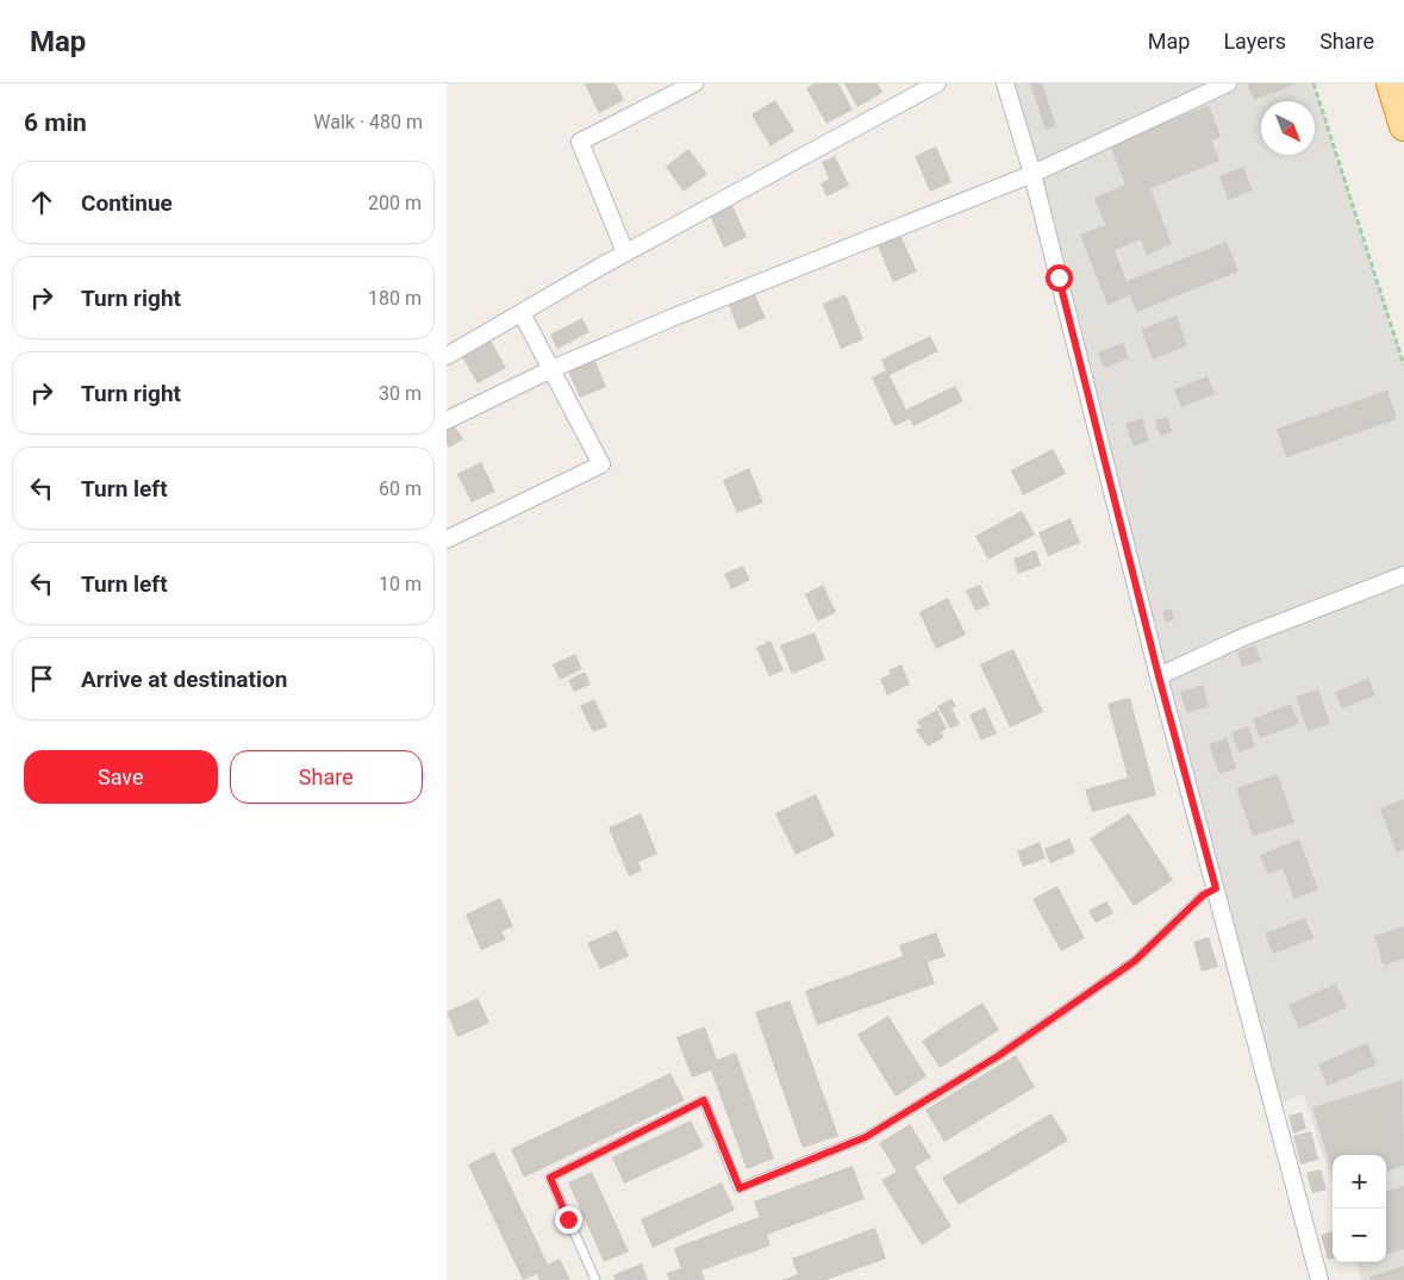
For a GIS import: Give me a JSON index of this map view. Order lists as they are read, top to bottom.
{
  "north": "bottom right",
  "page": {
    "header": "Map",
    "nav": ["Map", "Layers", "Share"],
    "heading": ["6 min", "Walk · 480 m"],
    "list": [
      ["Continue", "200 m"],
      ["Turn right", "180 m"],
      ["Turn right", "30 m"],
      ["Turn left", "60 m"],
      ["Turn left", "10 m"],
      "Arrive at destination"
    ],
    "buttons": ["Save", "Share"],
    "map_buttons": ["+", "−"]
  }
}
